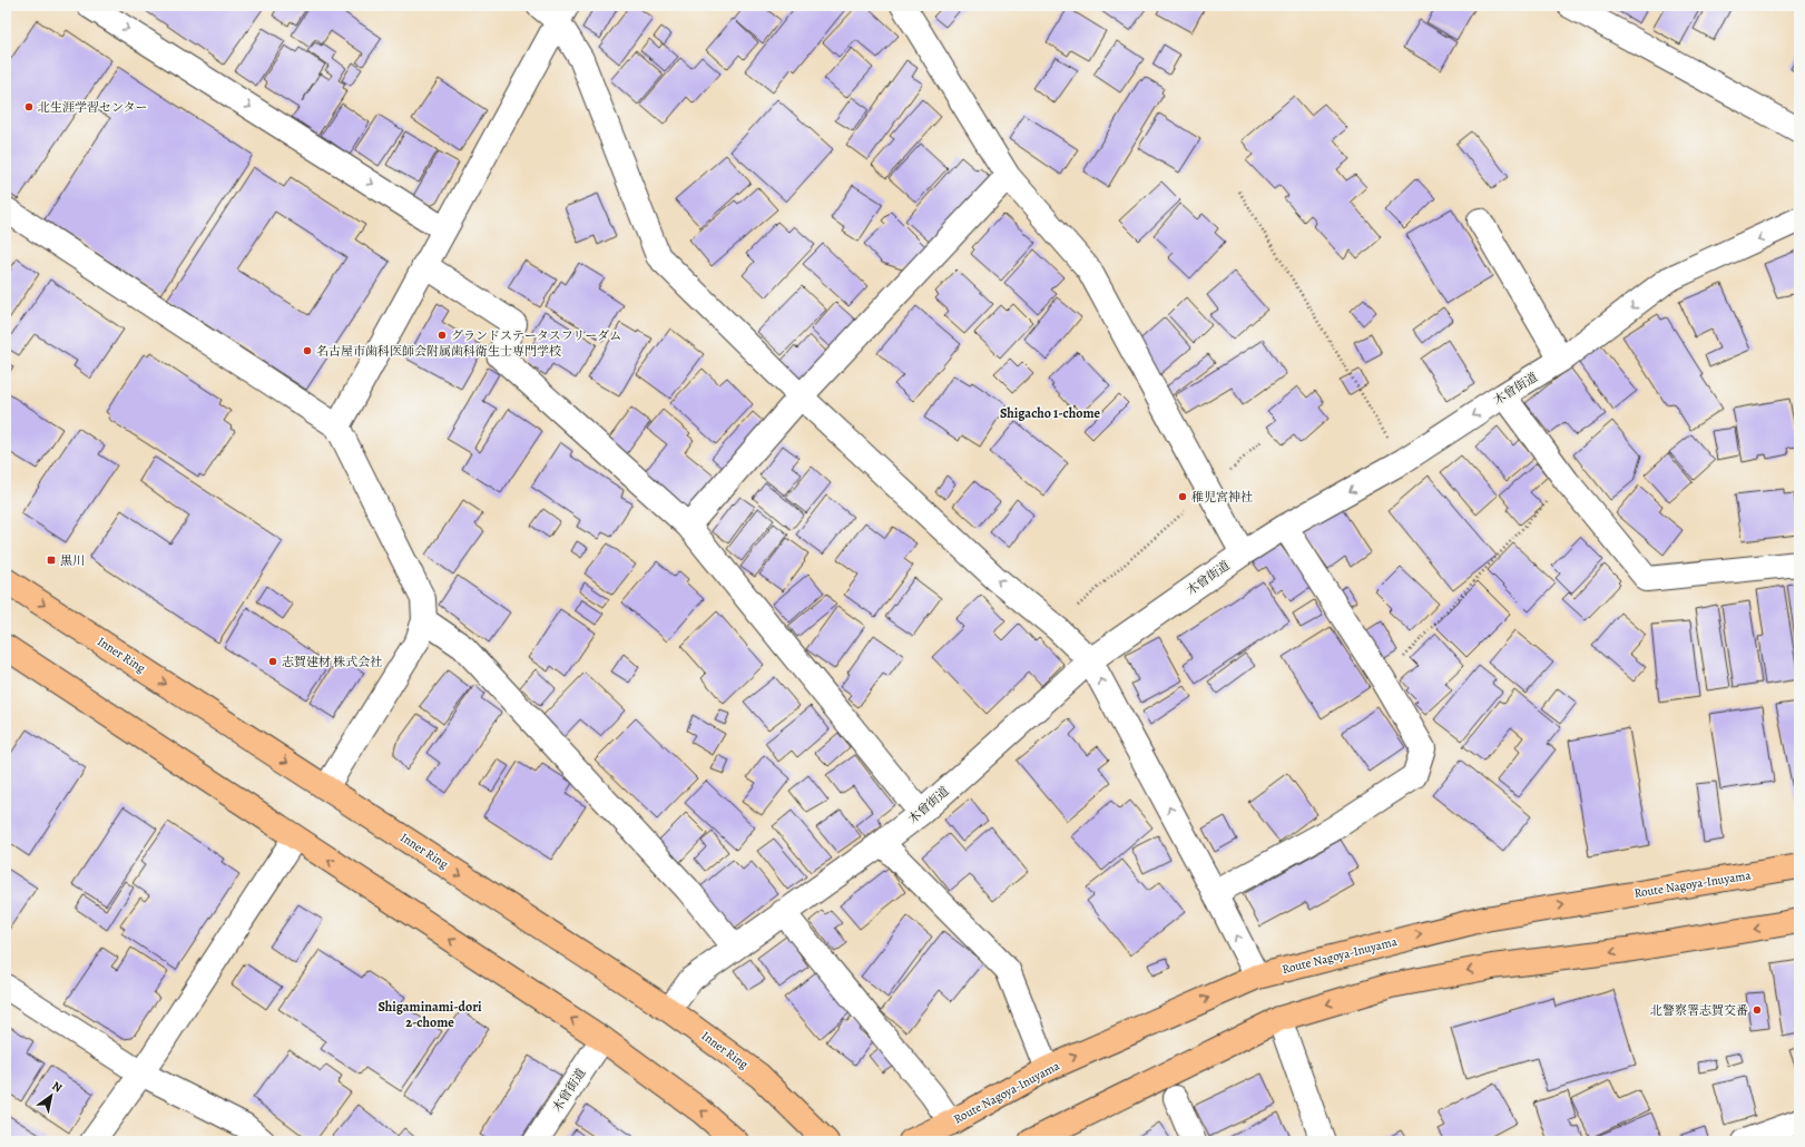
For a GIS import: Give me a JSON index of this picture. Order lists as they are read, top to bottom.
{
  "streets": {
    "main road": ["Inner Ring", "Route Nagoya-Inuyama"],
    "street": ["木曾街道"]
  },
  "crossings": [
    ["木曾街道", "Inner Ring"]
  ],
  "one_way": ["木曾街道"],
  "districts": ["Shigacho 1-chome", "Shigaminami-dori 2-chome"],
  "places": {
    "other": [
      "北生涯学習センター",
      "グランドステータスフリーダム",
      "名古屋市歯科医師会附属歯科衛生士専門学校",
      "稚児宮神社",
      "志賀建材 株式会社",
      "北警察署志賀交番"
    ],
    "transit": ["黒川"]
  },
  "north": "top right"
}
